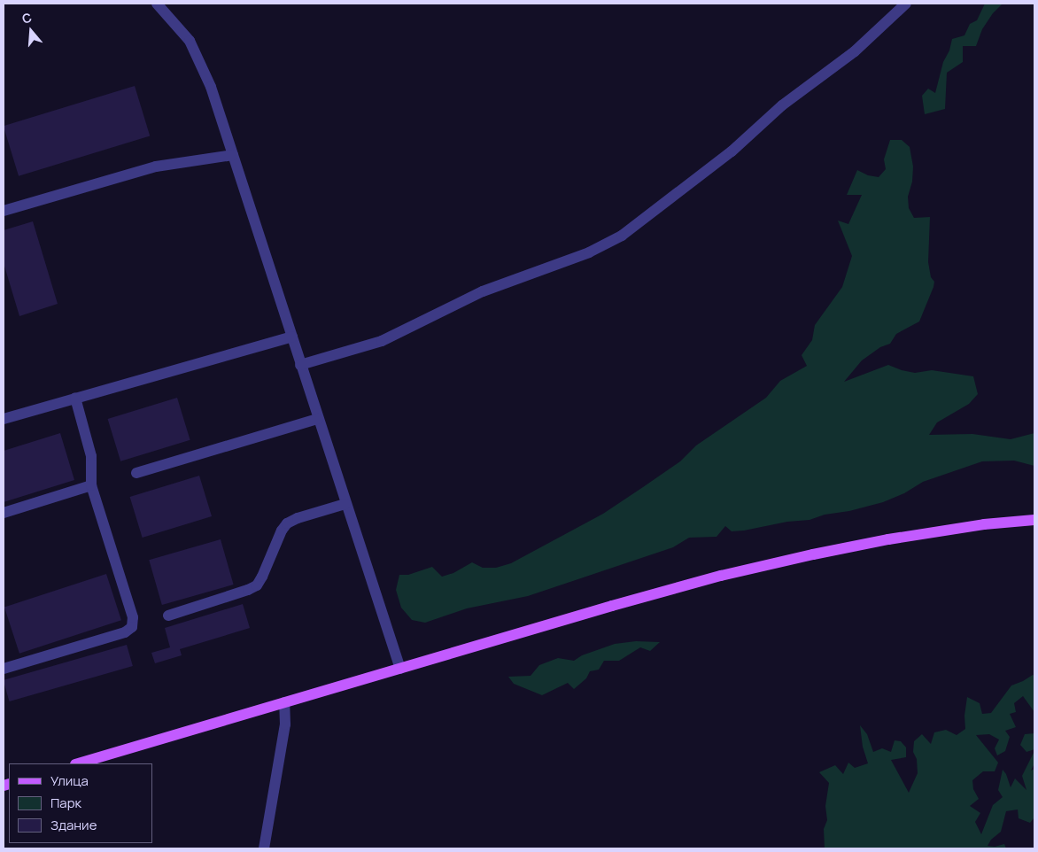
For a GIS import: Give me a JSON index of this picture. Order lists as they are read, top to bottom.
{
  "legend": ["Улица", "Парк", "Здание"],
  "north": "top"
}
